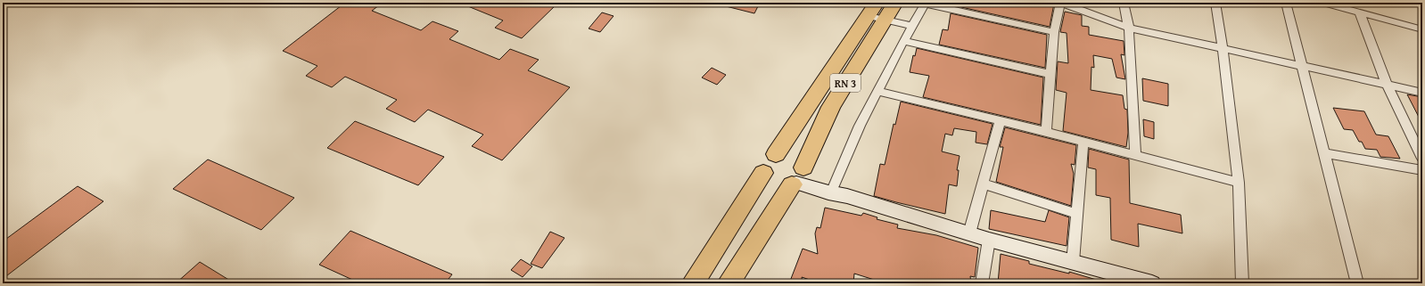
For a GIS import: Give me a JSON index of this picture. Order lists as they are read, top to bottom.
{
  "streets": {
    "highway": ["RN 3"]
  }
}
